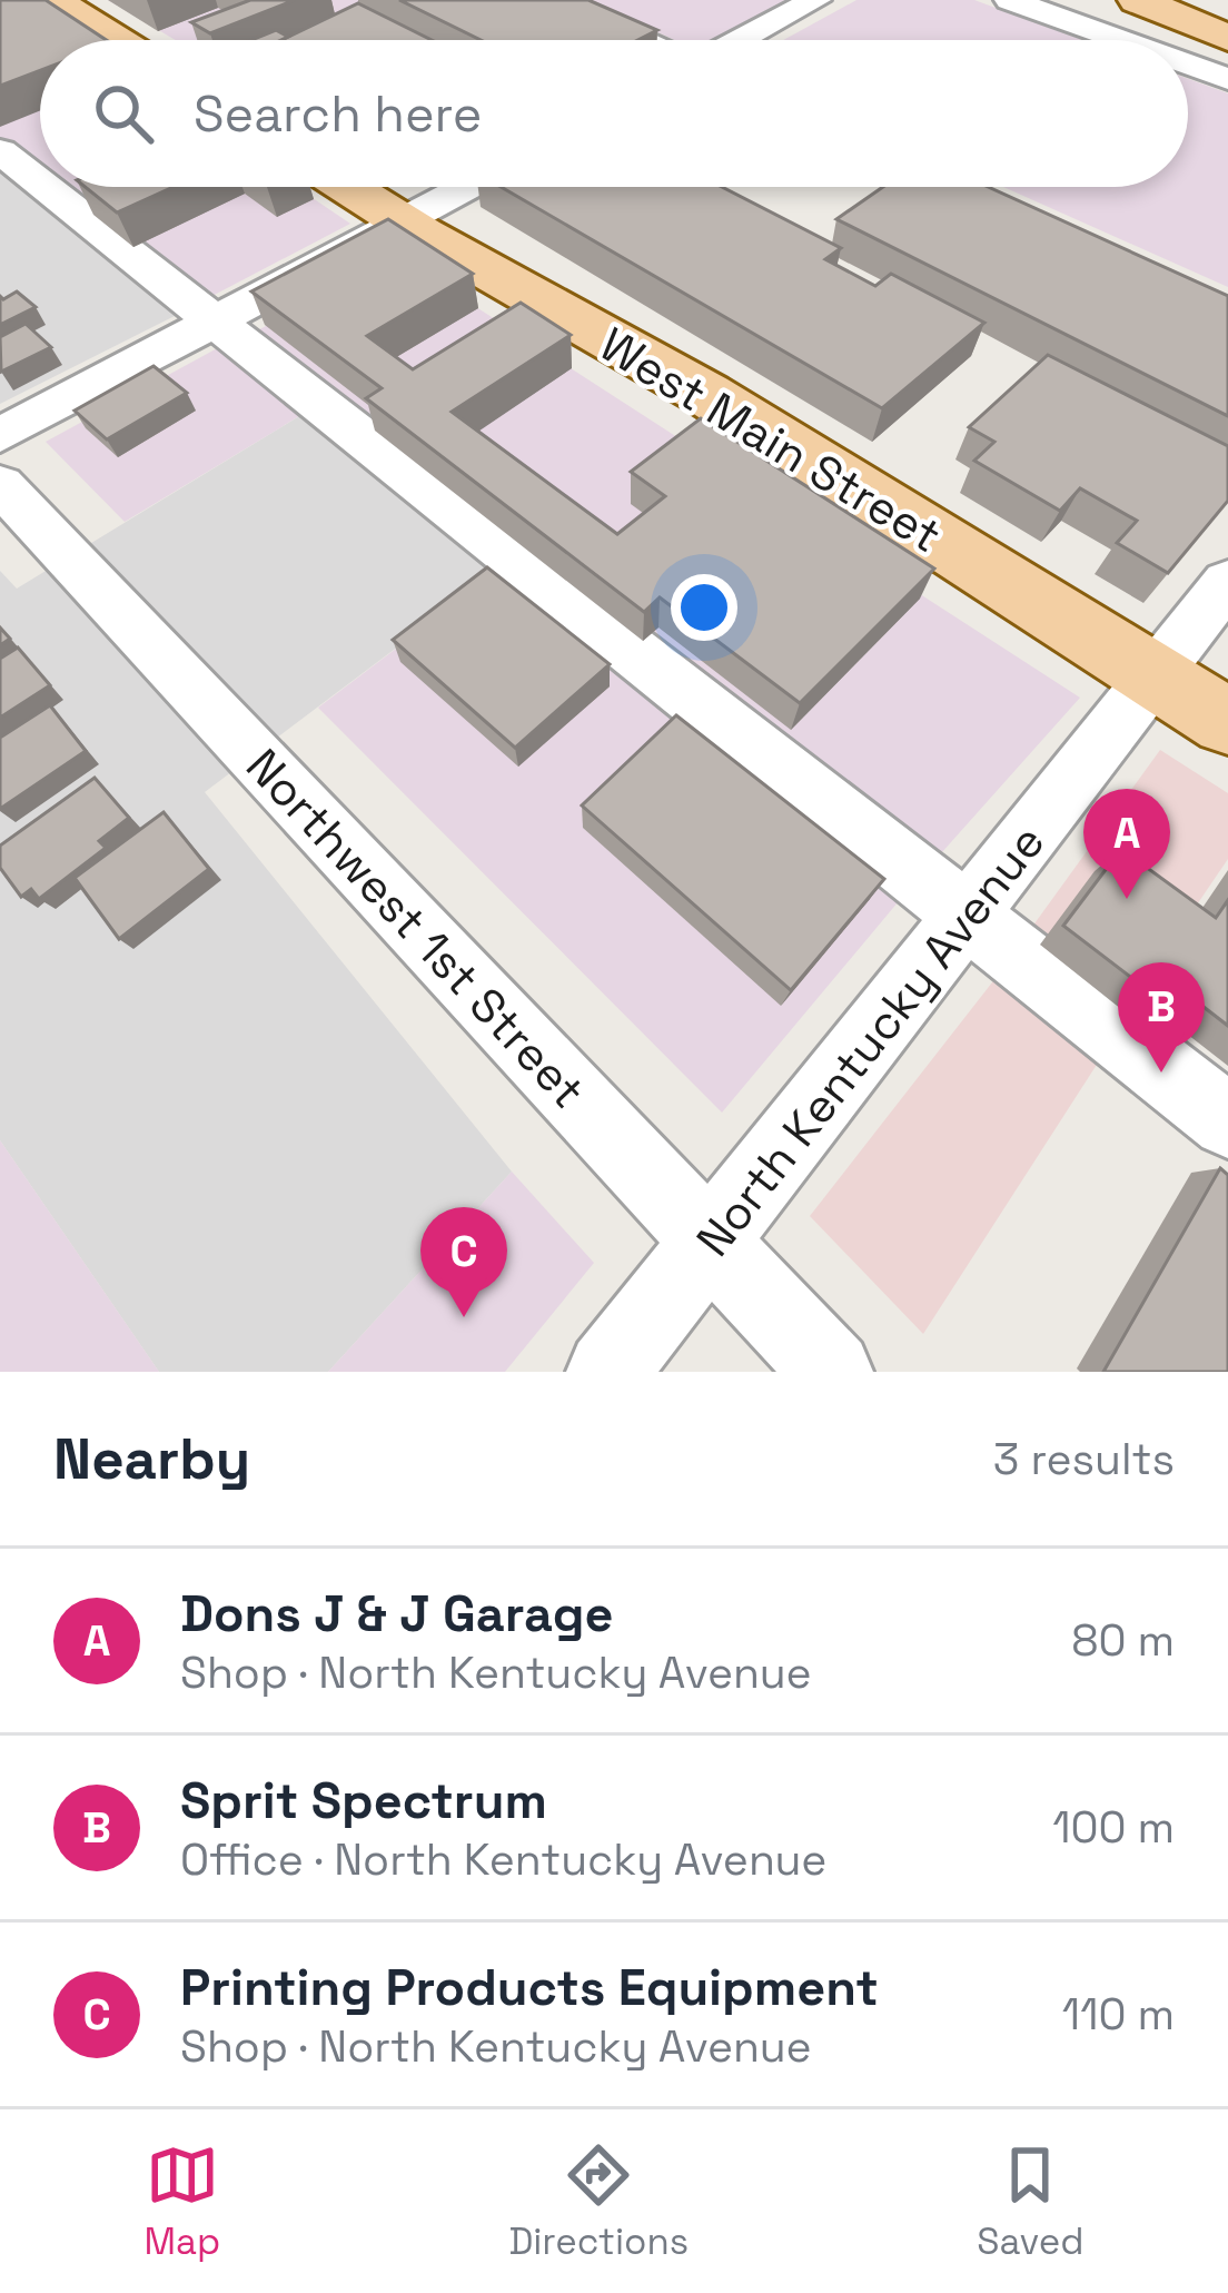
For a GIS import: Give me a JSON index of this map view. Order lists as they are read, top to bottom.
{
  "streets": {
    "main road": ["West Main Street"],
    "street": ["Northwest 1st Street", "North Kentucky Avenue"]
  },
  "crossings": [
    ["West Main Street", "North Kentucky Avenue"],
    ["Northwest 1st Street", "North Kentucky Avenue"]
  ],
  "page": {
    "search": "Search here",
    "pins": ["A", "B", "C"],
    "heading": ["Nearby", "3 results"],
    "list": [
      {
        "mark": "A",
        "name": "Dons J & J Garage",
        "note": "Shop · North Kentucky Avenue",
        "value": "80 m"
      },
      {
        "mark": "B",
        "name": "Sprit Spectrum",
        "note": "Office · North Kentucky Avenue",
        "value": "100 m"
      },
      {
        "mark": "C",
        "name": "Printing Products Equipment",
        "note": "Shop · North Kentucky Avenue",
        "value": "110 m"
      }
    ],
    "nav": ["Map", "Directions", "Saved"]
  }
}
